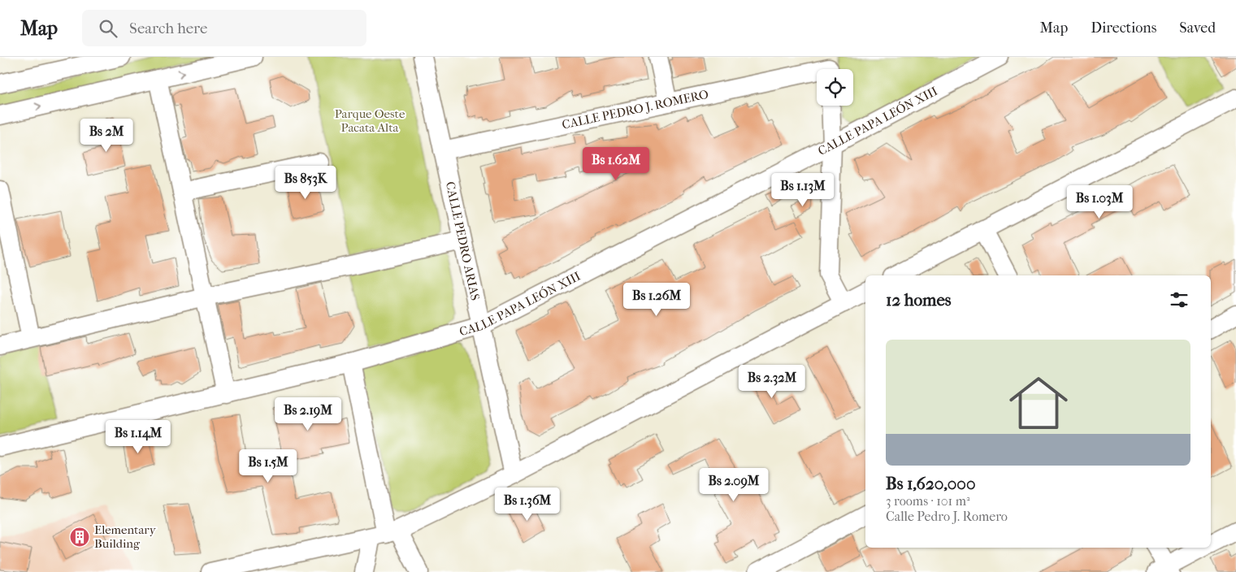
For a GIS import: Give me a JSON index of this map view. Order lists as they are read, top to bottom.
{
  "streets": {
    "street": ["CALLE PEDRO J. ROMERO", "CALLE PAPA LEÓN XIII", "CALLE PEDRO ARIAS"]
  },
  "crossings": [
    ["CALLE PEDRO J. ROMERO", "CALLE PEDRO ARIAS"],
    ["CALLE PAPA LEÓN XIII", "CALLE PEDRO ARIAS"]
  ],
  "parks": ["Parque Oeste Pacata Alta"],
  "places": {
    "building": ["Elementary Building"]
  },
  "page": {
    "header": "Map",
    "search": "Search here",
    "nav": ["Map", "Directions", "Saved"],
    "price": [
      "Bs 2M",
      "Bs 1.62M",
      "Bs 853K",
      "Bs 1.13M",
      "Bs 1.03M",
      "Bs 1.26M",
      "Bs 2.32M",
      "Bs 2.19M",
      "Bs 1.14M",
      "Bs 1.5M",
      "Bs 2.09M",
      "Bs 1.36M"
    ],
    "heading": "12 homes",
    "list": [
      {
        "name": "Bs 1,620,000",
        "note": "3 rooms · 101 m² · Calle Pedro J. Romero"
      }
    ]
  }
}
